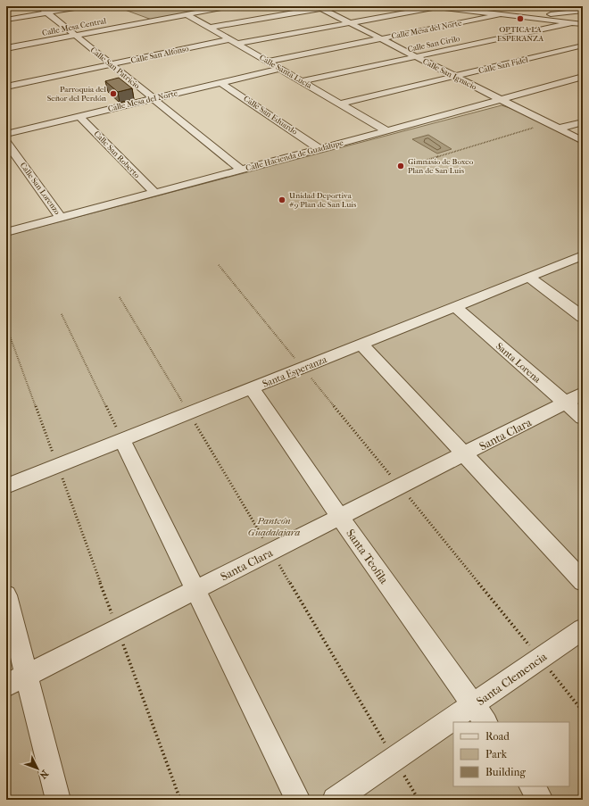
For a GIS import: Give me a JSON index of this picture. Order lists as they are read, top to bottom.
{
  "streets": {
    "street": [
      "Calle Mesa Central",
      "Calle Mesa del Norte",
      "Calle San Cirilo",
      "Calle San Alfonso",
      "Calle San Fidel",
      "Calle San Patricio",
      "Calle Santa Lucía",
      "Calle San Ignacio",
      "Calle San Eduardo",
      "Calle San Roberto",
      "Calle Hacienda de Guadalupe",
      "Calle San Lorenzo",
      "Santa Lorena",
      "Santa Esperanza",
      "Santa Clara",
      "Santa Teofila",
      "Santa Clemencia"
    ]
  },
  "crossings": [
    ["Calle Mesa Central", "Calle San Patricio"],
    ["Calle Mesa Central", "Calle Santa Lucía"],
    ["Calle Mesa del Norte", "Calle San Patricio"],
    ["Calle Mesa del Norte", "Calle Santa Lucía"],
    ["Calle Mesa del Norte", "Calle San Ignacio"],
    ["Calle Mesa del Norte", "Calle San Eduardo"],
    ["Calle Mesa del Norte", "Calle San Roberto"],
    ["Calle San Cirilo", "Calle Santa Lucía"],
    ["Calle San Cirilo", "Calle San Ignacio"],
    ["Calle San Alfonso", "Calle San Patricio"],
    ["Calle San Alfonso", "Calle Santa Lucía"],
    ["Calle San Alfonso", "Calle San Ignacio"],
    ["Calle San Fidel", "Calle Santa Lucía"],
    ["Calle San Fidel", "Calle San Ignacio"],
    ["Calle San Patricio", "Calle Hacienda de Guadalupe"],
    ["Calle Santa Lucía", "Calle Hacienda de Guadalupe"],
    ["Calle San Ignacio", "Calle Hacienda de Guadalupe"],
    ["Calle San Eduardo", "Calle Hacienda de Guadalupe"],
    ["Calle San Roberto", "Calle Hacienda de Guadalupe"],
    ["Calle Hacienda de Guadalupe", "Calle San Lorenzo"],
    ["Santa Lorena", "Santa Esperanza"],
    ["Santa Lorena", "Santa Clara"],
    ["Santa Esperanza", "Santa Teofila"],
    ["Santa Clara", "Santa Teofila"],
    ["Santa Teofila", "Santa Clemencia"]
  ],
  "parks": ["Panteón Guadalajara"],
  "places": [
    "OPTICA LA ESPERANZA",
    "Parroquia del Señor del Perdón",
    "Gimnasio de Boxeo Plan de San Luis",
    "Unidad Deportiva #9 Plan de San Luis"
  ],
  "legend": ["Road", "Park", "Building"],
  "north": "bottom right"
}
